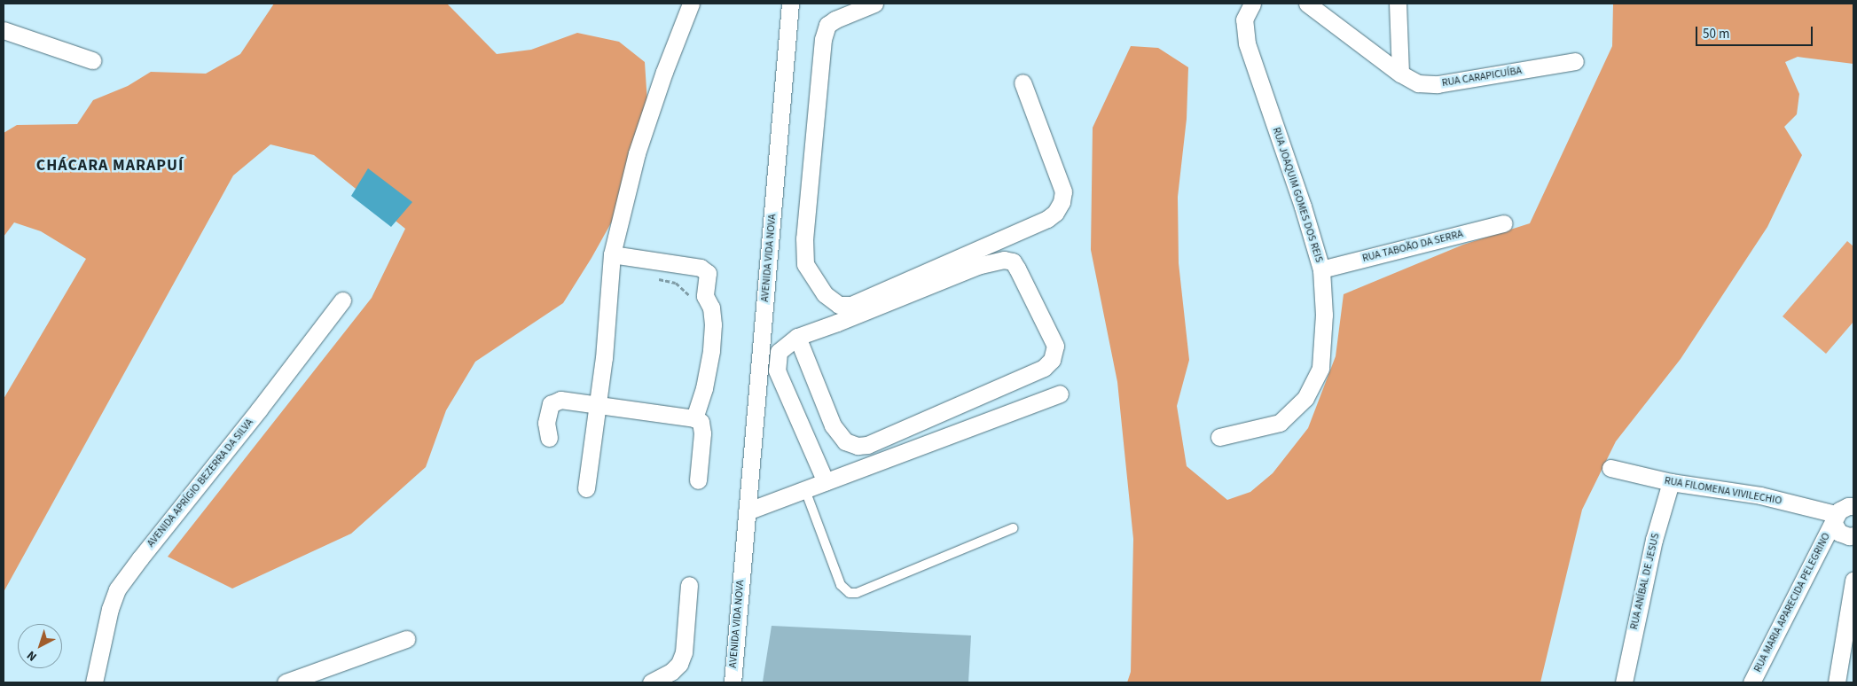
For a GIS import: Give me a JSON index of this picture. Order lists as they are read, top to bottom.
{
  "streets": {
    "street": [
      "RUA CARAPICUÍBA",
      "RUA JOAQUIM GOMES DOS REIS",
      "RUA TABOÃO DA SERRA",
      "AVENIDA VIDA NOVA",
      "AVENIDA APRÍGIO BEZERRA DA SILVA",
      "RUA FILOMENA VIVILECHIO",
      "RUA ANÍBAL DE JESUS",
      "RUA MARIA APARECIDA PELEGRINO"
    ]
  },
  "crossings": [
    ["RUA JOAQUIM GOMES DOS REIS", "RUA TABOÃO DA SERRA"],
    ["RUA FILOMENA VIVILECHIO", "RUA ANÍBAL DE JESUS"],
    ["RUA FILOMENA VIVILECHIO", "RUA MARIA APARECIDA PELEGRINO"]
  ],
  "districts": ["CHÁCARA MARAPUÍ"],
  "scale_bar": "50 m",
  "north": "bottom left"
}
